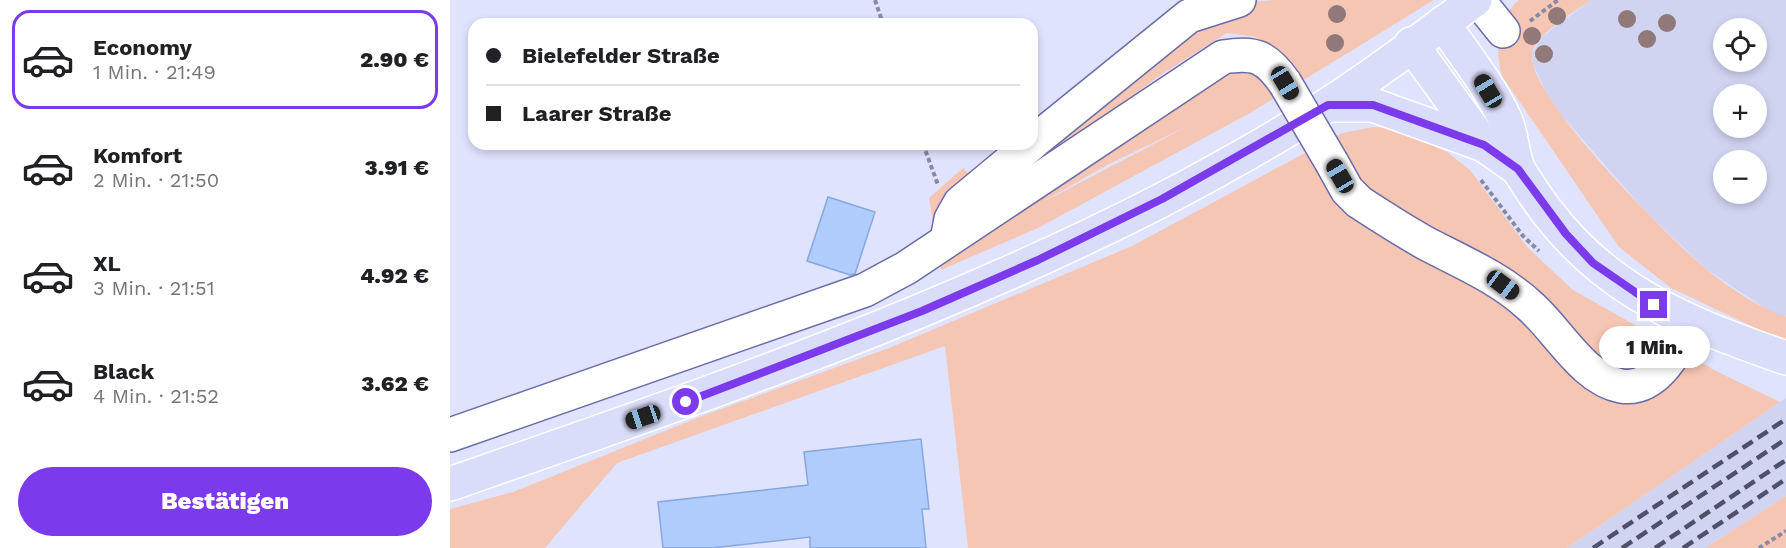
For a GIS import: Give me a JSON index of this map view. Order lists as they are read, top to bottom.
{
  "page": {
    "list": [
      {
        "name": "Economy",
        "note": "1 Min. · 21:49",
        "value": "2.90 €"
      },
      {
        "name": "Komfort",
        "note": "2 Min. · 21:50",
        "value": "3.91 €"
      },
      {
        "name": "XL",
        "note": "3 Min. · 21:51",
        "value": "4.92 €"
      },
      {
        "name": "Black",
        "note": "4 Min. · 21:52",
        "value": "3.62 €"
      }
    ],
    "map_buttons": ["+", "−"],
    "banner": ["Bielefelder Straße", "Laarer Straße"],
    "bubble": "1 Min.",
    "buttons": "Bestätigen"
  }
}
